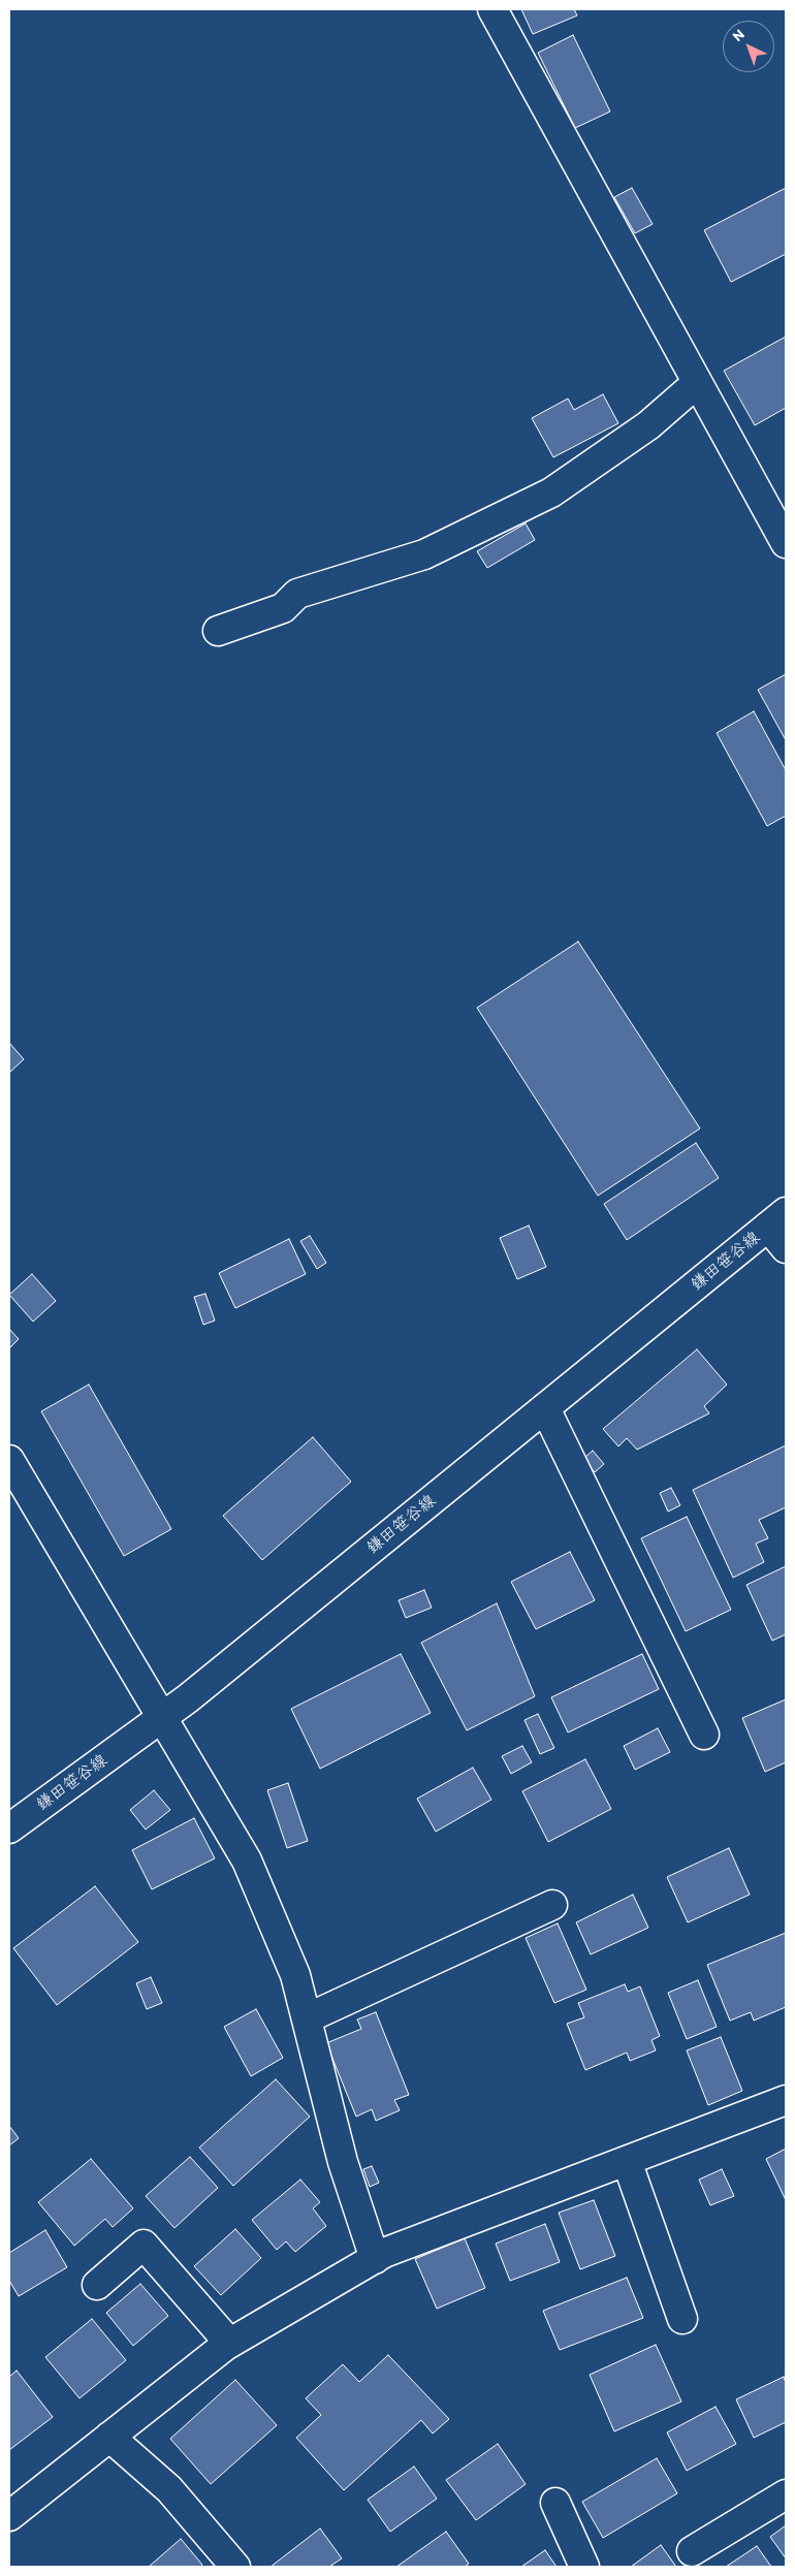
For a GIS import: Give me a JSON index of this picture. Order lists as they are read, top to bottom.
{
  "streets": {
    "street": ["鎌田笹谷線"]
  },
  "north": "top left"
}
